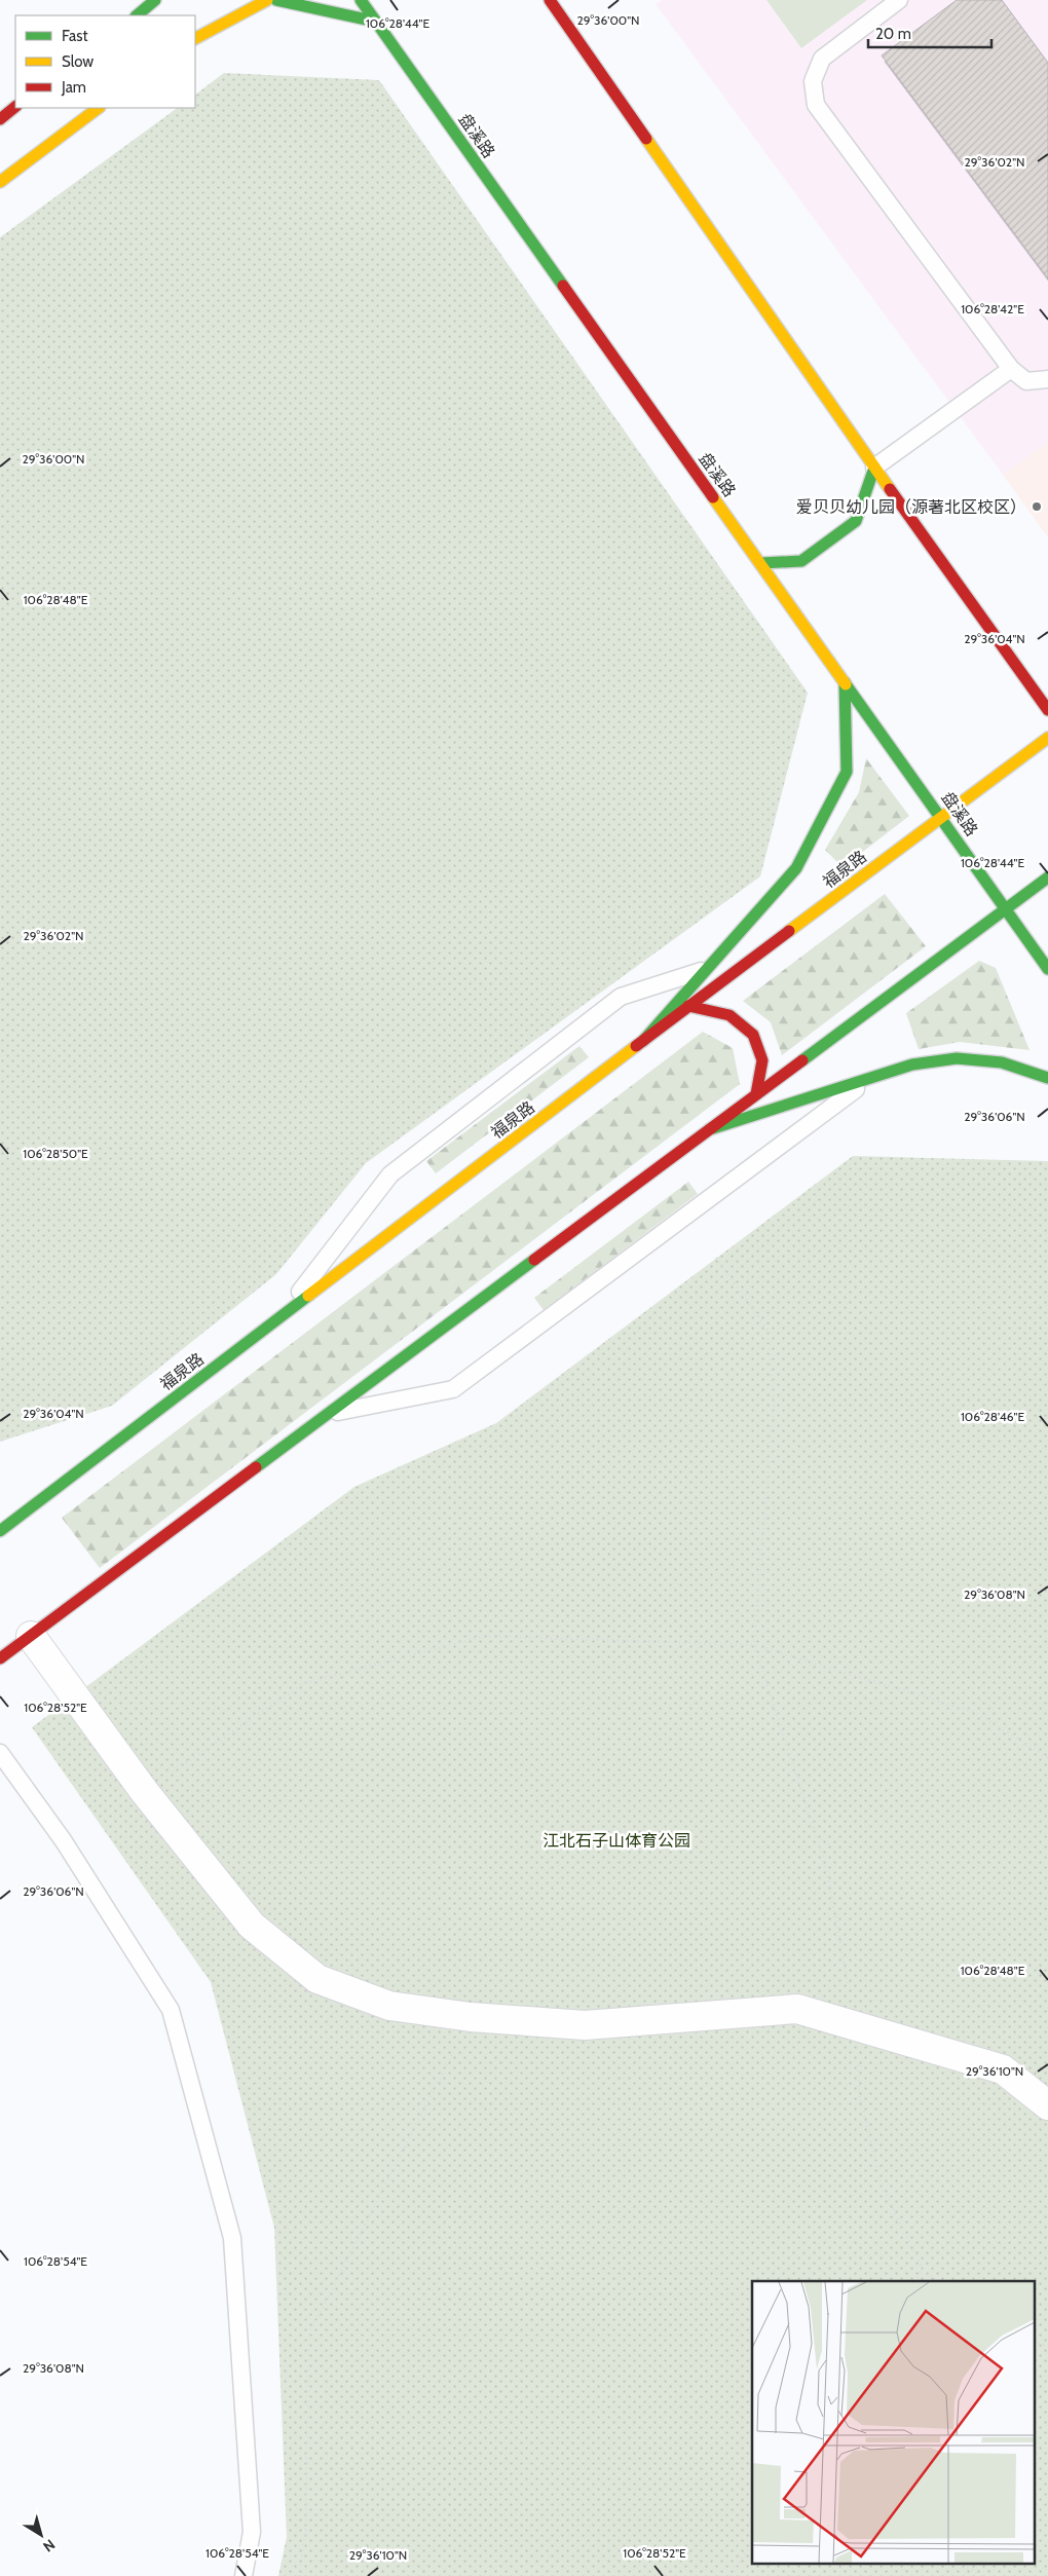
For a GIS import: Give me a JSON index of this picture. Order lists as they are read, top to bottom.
{
  "streets": {
    "main road": ["盘溪路", "福泉路"]
  },
  "crossings": [
    ["盘溪路", "福泉路"]
  ],
  "parks": ["江北石子山体育公园"],
  "places": ["爱贝贝幼儿园（源著北区校区）"],
  "legend": ["Fast", "Slow", "Jam"],
  "scale_bar": "20 m",
  "north": "bottom right",
  "coordinates": [
    "29°36'00\"N",
    "106°28'44\"E",
    "29°36'02\"N",
    "106°28'42\"E",
    "106°28'48\"E",
    "29°36'04\"N",
    "29°36'06\"N",
    "106°28'50\"E",
    "106°28'46\"E",
    "29°36'08\"N",
    "106°28'52\"E",
    "29°36'10\"N",
    "106°28'54\"E"
  ]
}
